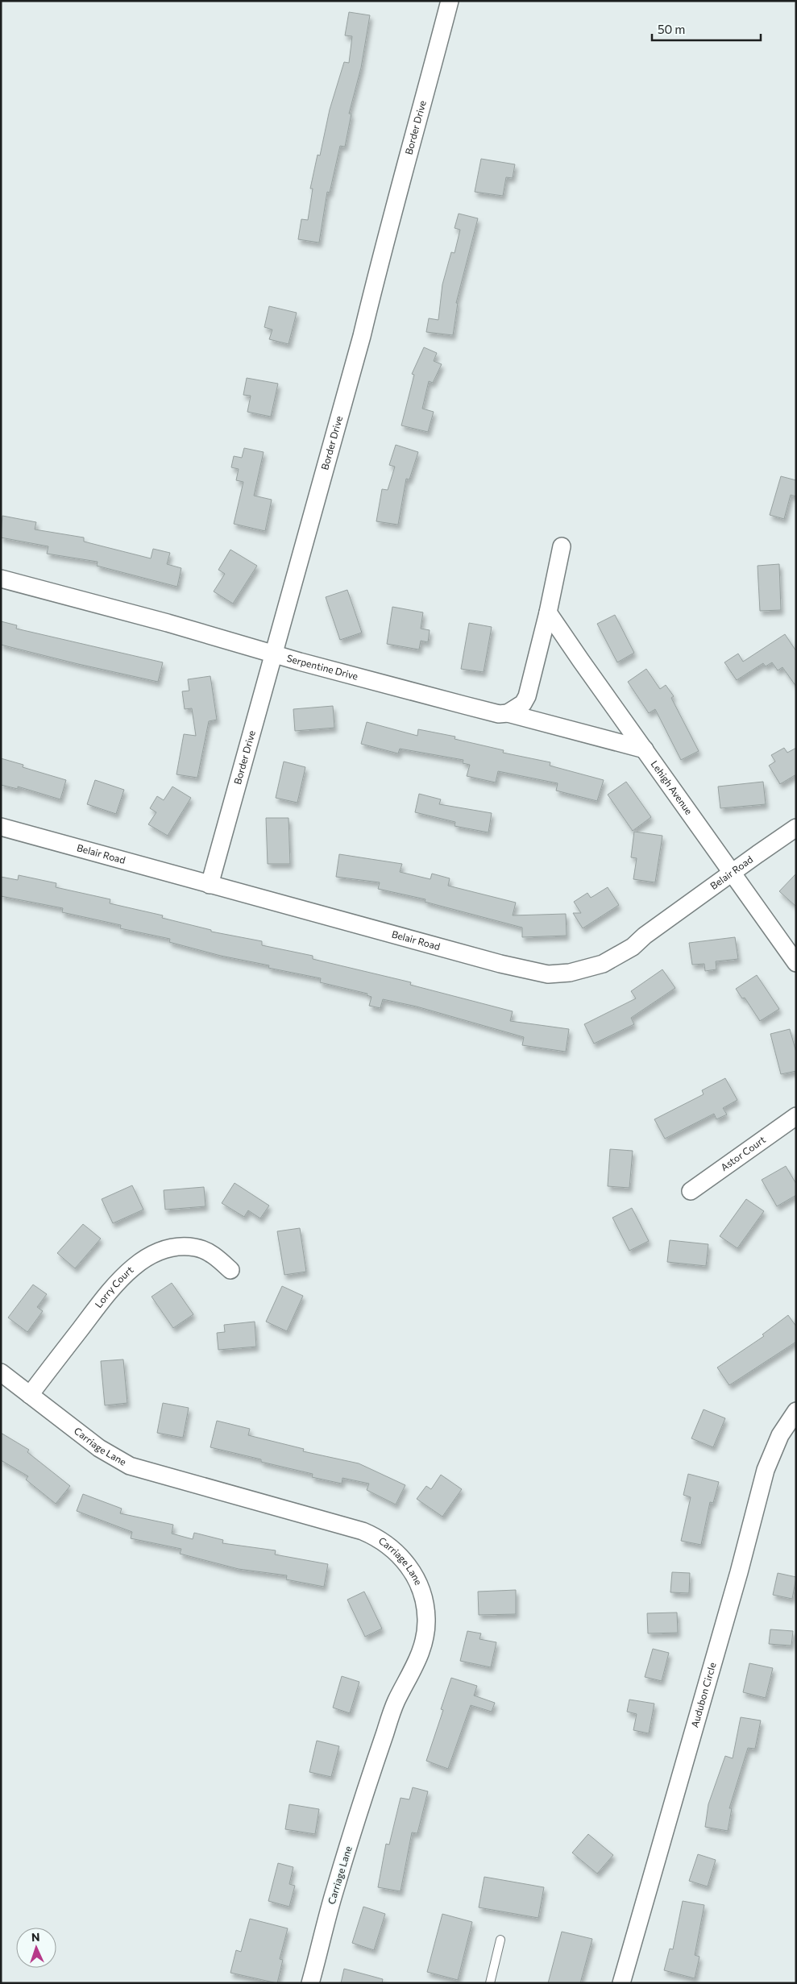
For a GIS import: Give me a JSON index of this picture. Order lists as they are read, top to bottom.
{
  "streets": {
    "street": [
      "Border Drive",
      "Serpentine Drive",
      "Lehigh Avenue",
      "Belair Road",
      "Astor Court",
      "Lorry Court",
      "Carriage Lane",
      "Audubon Circle"
    ]
  },
  "crossings": [
    ["Border Drive", "Serpentine Drive"],
    ["Border Drive", "Belair Road"],
    ["Serpentine Drive", "Lehigh Avenue"],
    ["Lehigh Avenue", "Belair Road"],
    ["Lorry Court", "Carriage Lane"]
  ],
  "scale_bar": "50 m",
  "north": "top"
}
